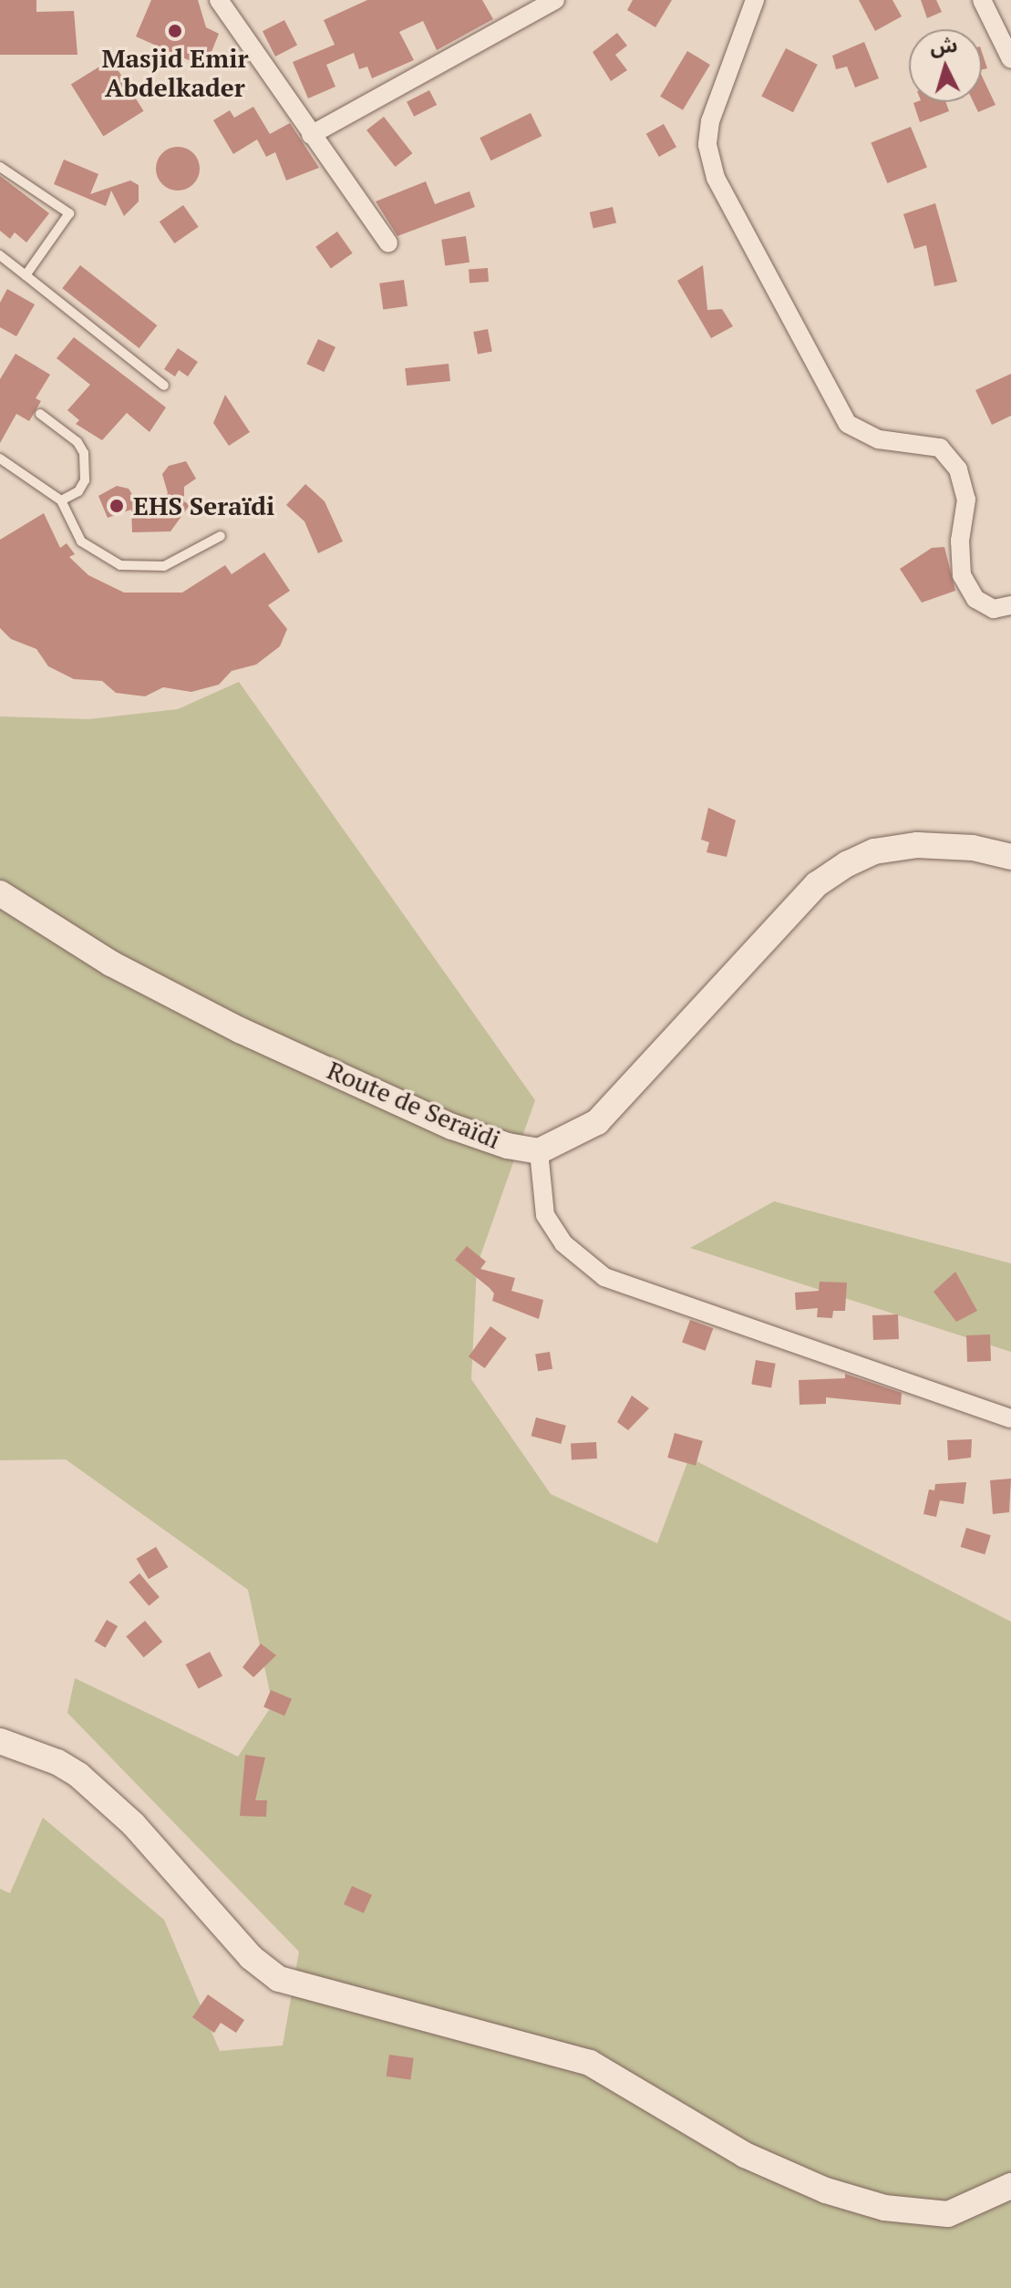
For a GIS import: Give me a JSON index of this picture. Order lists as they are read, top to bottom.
{
  "streets": {
    "main road": ["Route de Seraïdi"]
  },
  "places": ["Masjid Emir Abdelkader", "EHS Seraïdi"],
  "north": "top"
}
